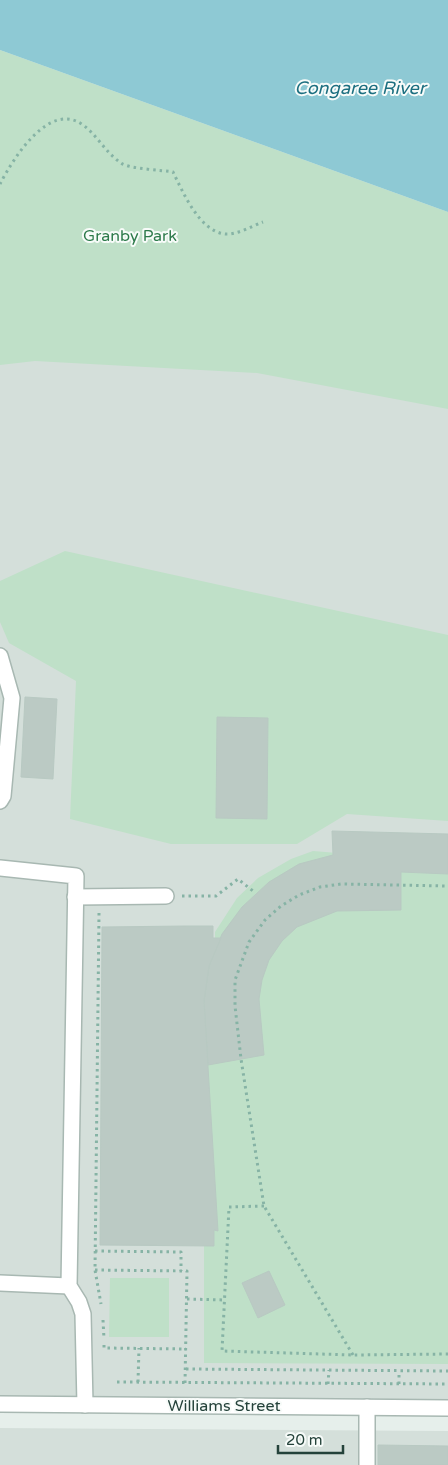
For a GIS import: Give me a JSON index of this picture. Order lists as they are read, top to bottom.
{
  "streets": {
    "street": ["Williams Street"]
  },
  "water": ["Congaree River"],
  "parks": ["Granby Park"],
  "scale_bar": "20 m"
}
